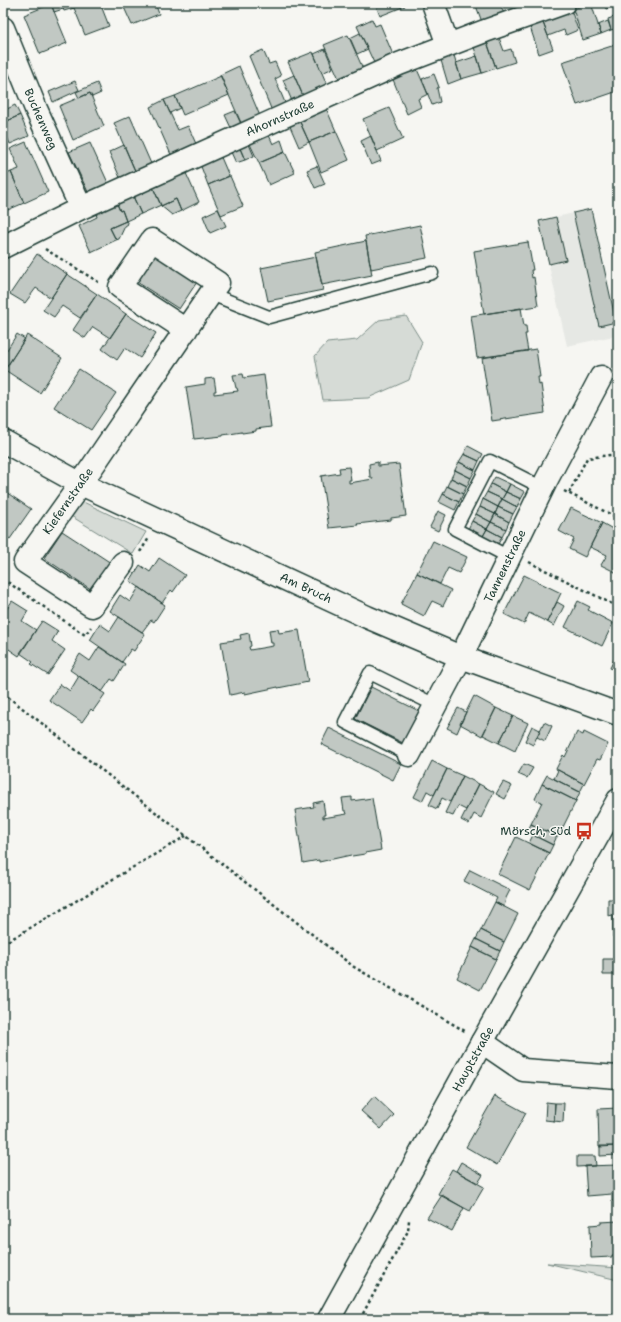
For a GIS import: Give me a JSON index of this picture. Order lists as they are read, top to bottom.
{
  "streets": {
    "street": [
      "Ahornstraße",
      "Buchenweg",
      "Kiefernstraße",
      "Tannenstraße",
      "Am Bruch",
      "Hauptstraße"
    ]
  },
  "crossings": [
    ["Ahornstraße", "Buchenweg"],
    ["Kiefernstraße", "Am Bruch"],
    ["Tannenstraße", "Am Bruch"]
  ],
  "places": {
    "bus stop": ["Mörsch, Süd"]
  }
}
